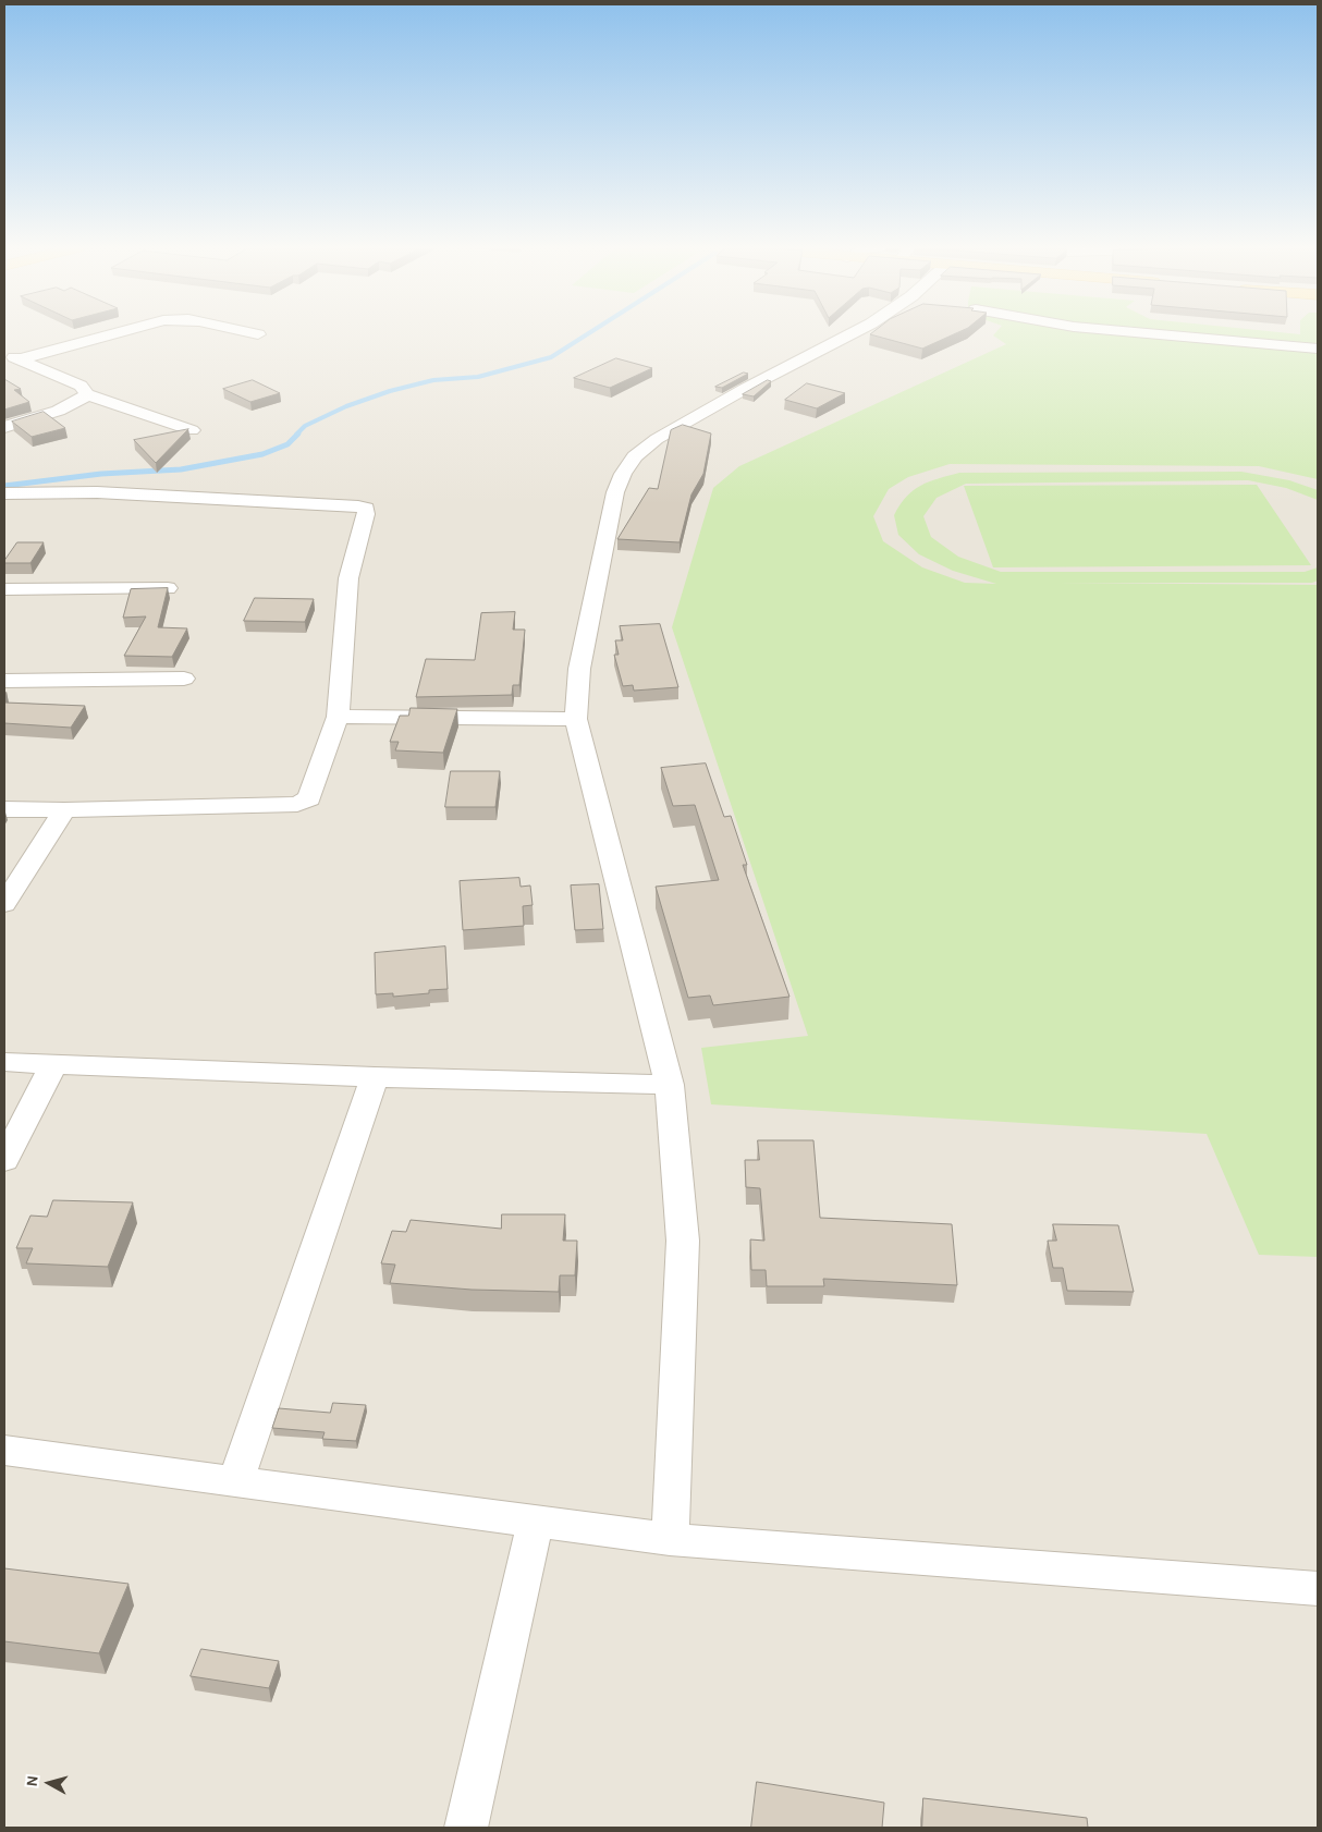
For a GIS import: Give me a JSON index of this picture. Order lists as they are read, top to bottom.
{
  "north": "left"
}
